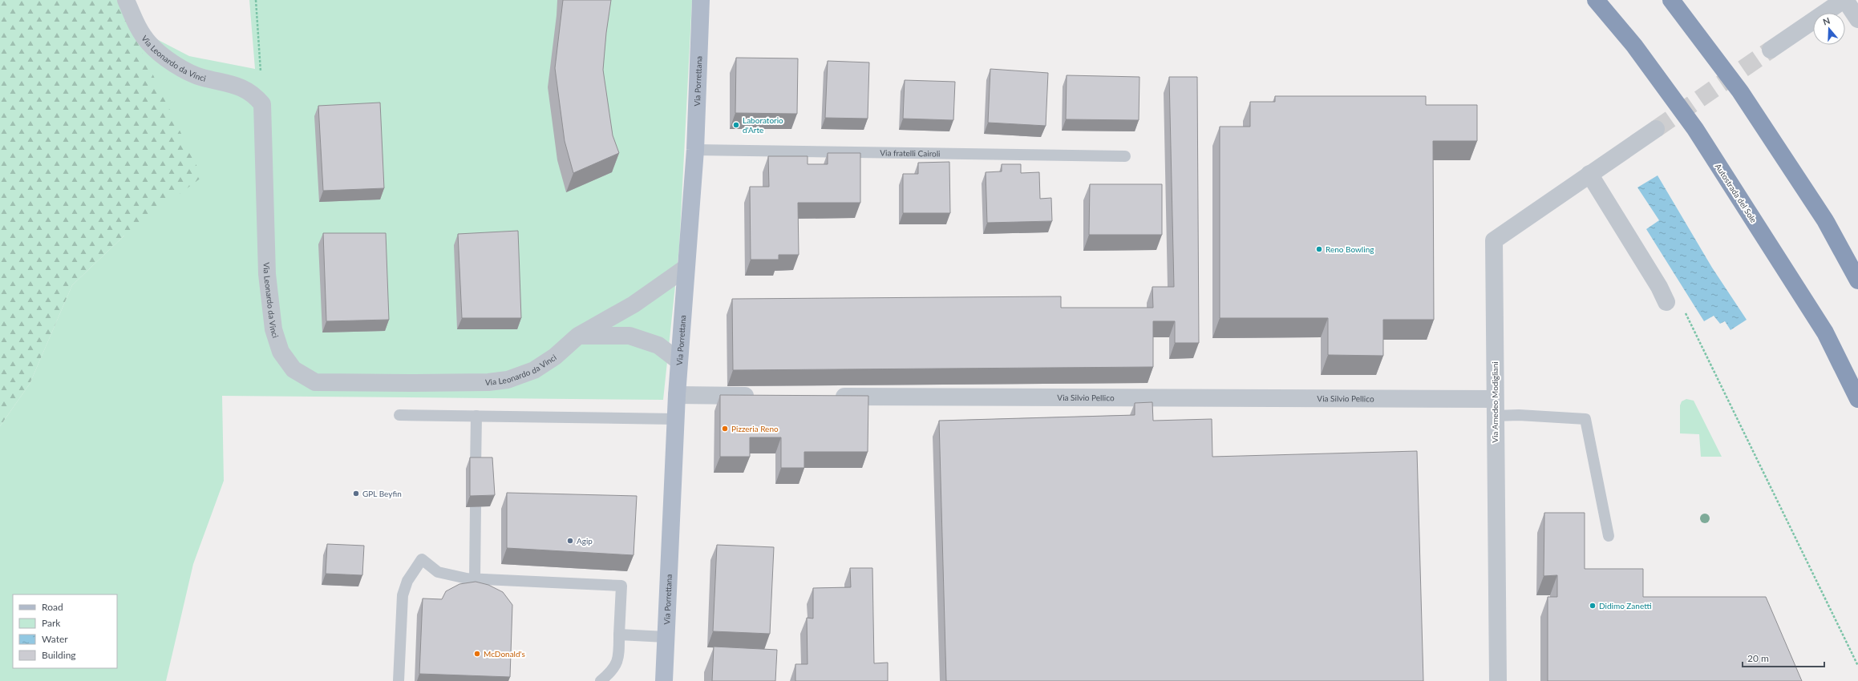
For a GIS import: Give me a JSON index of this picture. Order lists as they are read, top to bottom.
{
  "streets": {
    "highway": ["Autostrada del Sole"],
    "main road": ["Via Porrettana"],
    "street": ["Via Leonardo da Vinci", "Via Silvio Pellico", "Via Amedeo Modigliani"],
    "lane": ["Via fratelli Cairoli"]
  },
  "crossings": [
    ["Via Leonardo da Vinci", "Via Porrettana"],
    ["Via Porrettana", "Via fratelli Cairoli"],
    ["Via Silvio Pellico", "Via Amedeo Modigliani"]
  ],
  "places": [
    "Laboratorio d'Arte",
    "Reno Bowling",
    "Pizzeria Reno",
    "GPL Beyfin",
    "Agip",
    "Didimo Zanetti",
    "McDonald's"
  ],
  "legend": [
    "Road",
    "Park",
    "Water",
    "Building"
  ],
  "scale_bar": "20 m",
  "north": "top"
}
